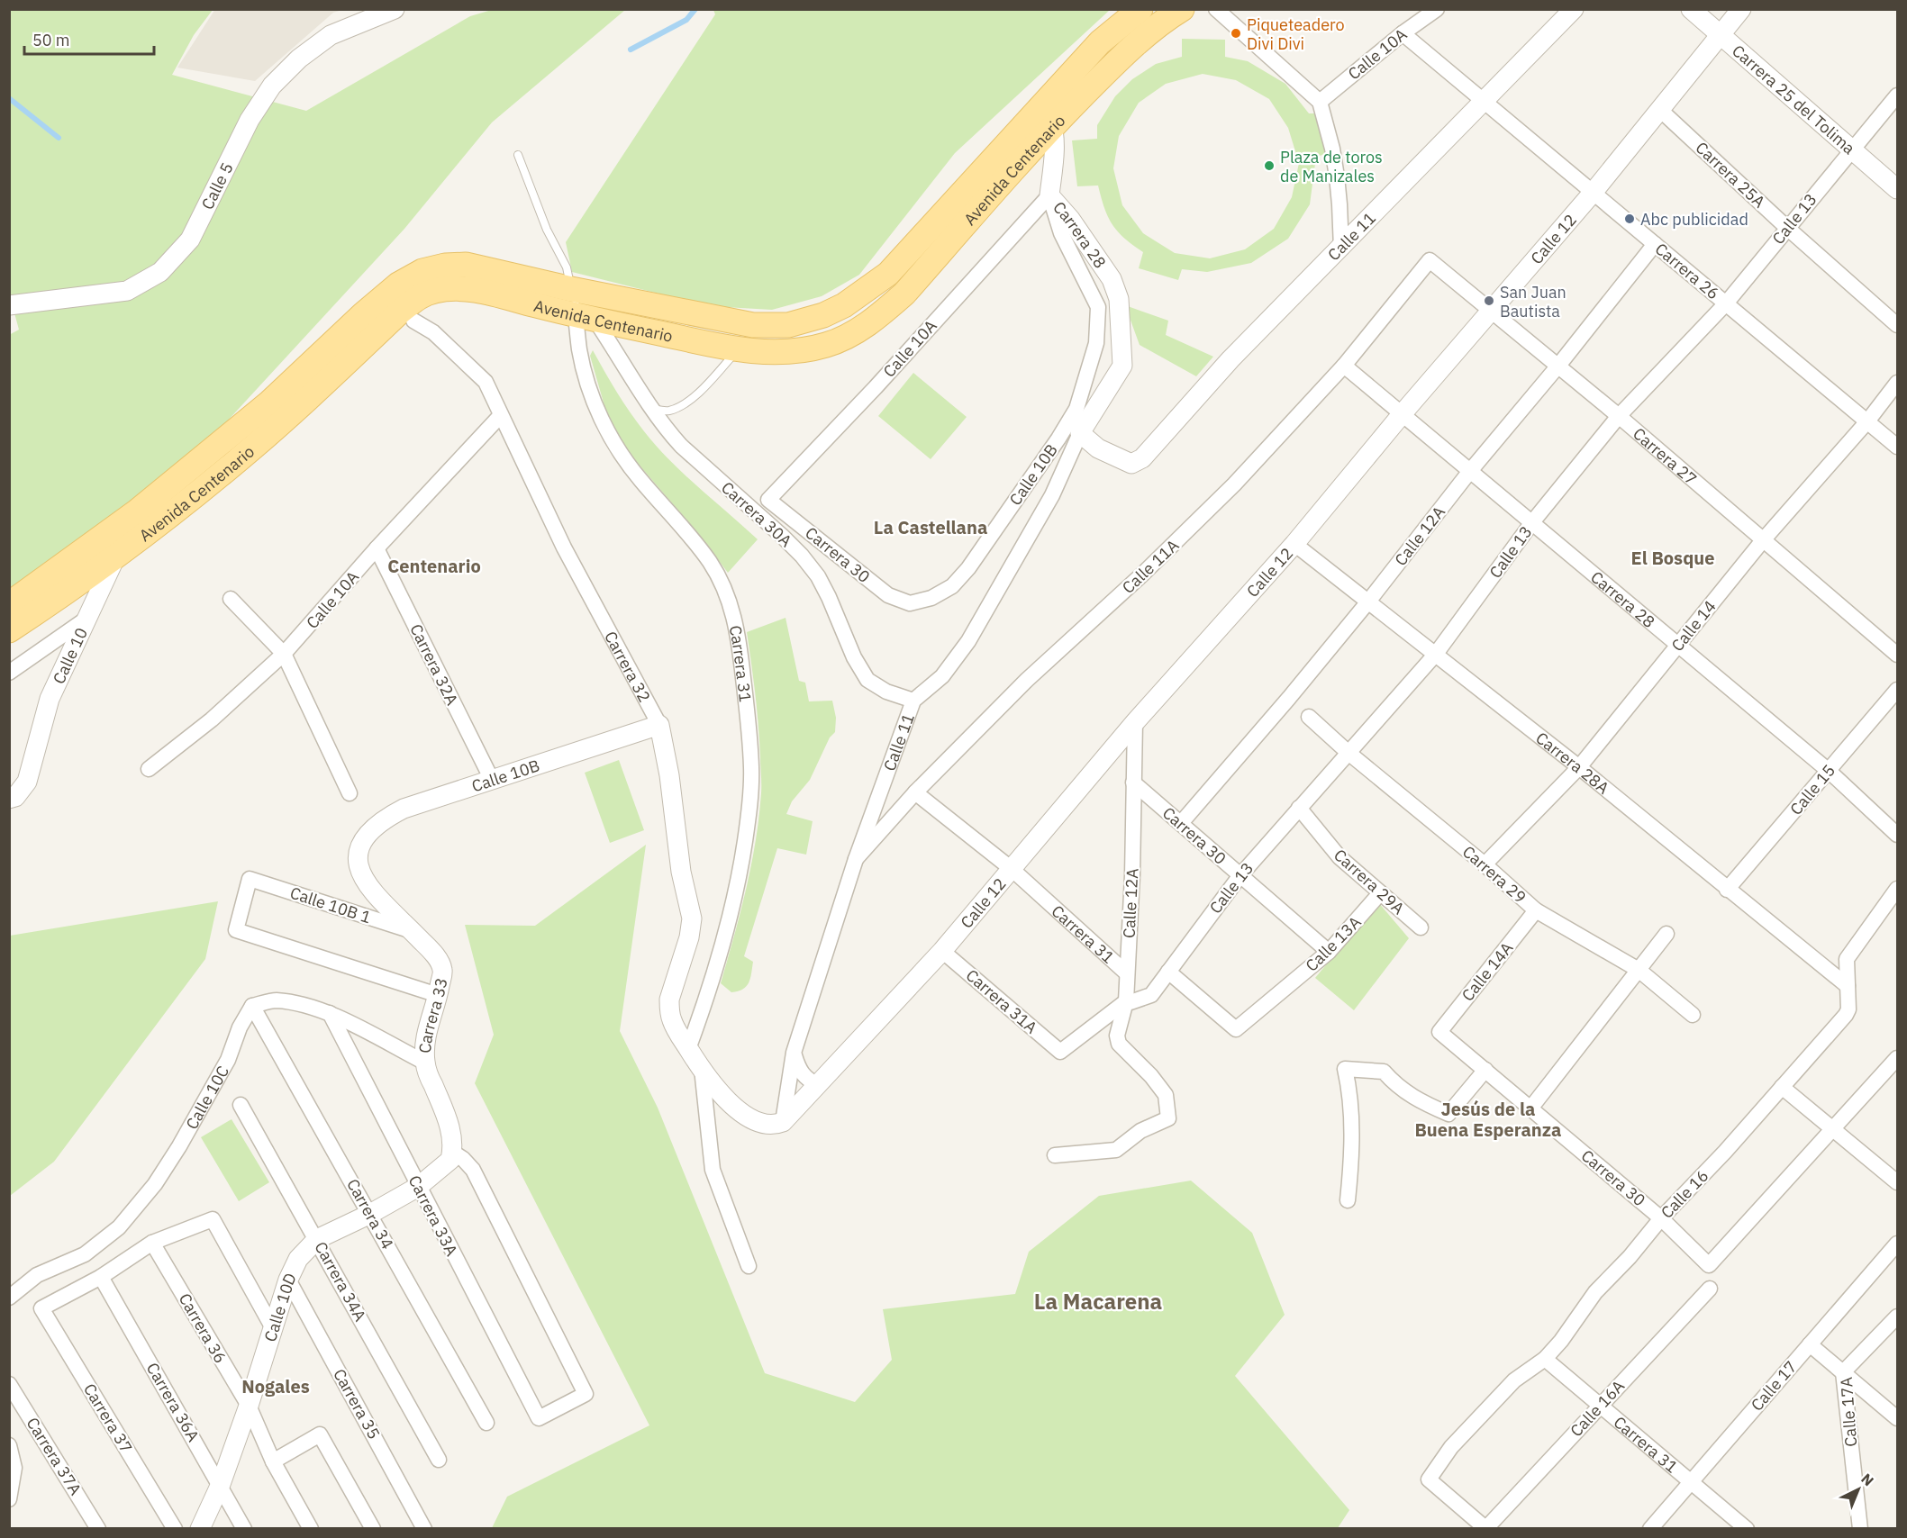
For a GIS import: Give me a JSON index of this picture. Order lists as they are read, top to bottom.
{
  "streets": {
    "main road": ["Avenida Centenario"],
    "street": [
      "Calle 10A",
      "Carrera 25 del Tolima",
      "Carrera 25A",
      "Calle 5",
      "Calle 13",
      "Carrera 28",
      "Calle 11",
      "Calle 12",
      "Carrera 26",
      "Carrera 27",
      "Calle 10B",
      "Carrera 30A",
      "Calle 12A",
      "Carrera 30",
      "Calle 11A",
      "Calle 14",
      "Calle 10",
      "Carrera 31",
      "Carrera 32A",
      "Carrera 32",
      "Carrera 28A",
      "Calle 15",
      "Carrera 29",
      "Carrera 29A",
      "Calle 10B 1",
      "Calle 13A",
      "Calle 14A",
      "Carrera 31A",
      "Carrera 33",
      "Calle 10C",
      "Calle 16",
      "Carrera 34",
      "Carrera 33A",
      "Carrera 34A",
      "Calle 10D",
      "Carrera 36",
      "Calle 17",
      "Carrera 36A",
      "Carrera 35",
      "Calle 16A",
      "Calle 17A",
      "Carrera 37",
      "Carrera 37A"
    ]
  },
  "crossings": [
    ["Calle 10A", "Carrera 28"],
    ["Calle 10A", "Carrera 26"],
    ["Calle 10A", "Carrera 30"],
    ["Calle 10A", "Carrera 32A"],
    ["Calle 10A", "Carrera 32"],
    ["Carrera 25 del Tolima", "Calle 13"],
    ["Carrera 25 del Tolima", "Calle 12"],
    ["Avenida Centenario", "Carrera 30A"],
    ["Avenida Centenario", "Calle 10"],
    ["Avenida Centenario", "Carrera 31"],
    ["Carrera 25A", "Calle 13"],
    ["Carrera 25A", "Calle 12"],
    ["Calle 13", "Carrera 28"],
    ["Calle 13", "Carrera 26"],
    ["Calle 13", "Carrera 27"],
    ["Calle 13", "Calle 12A"],
    ["Calle 13", "Carrera 30"],
    ["Calle 13", "Carrera 28A"],
    ["Calle 13", "Carrera 29"],
    ["Calle 13", "Carrera 29A"],
    ["Calle 13", "Calle 13A"],
    ["Calle 13", "Carrera 31A"],
    ["Carrera 28", "Calle 11"],
    ["Carrera 28", "Calle 12"],
    ["Carrera 28", "Calle 10B"],
    ["Carrera 28", "Calle 12A"],
    ["Carrera 28", "Calle 11A"],
    ["Carrera 28", "Calle 14"],
    ["Carrera 28", "Calle 15"],
    ["Calle 11", "Calle 12"],
    ["Calle 11", "Carrera 26"],
    ["Calle 11", "Carrera 30A"],
    ["Calle 11", "Calle 11A"],
    ["Calle 12", "Carrera 26"],
    ["Calle 12", "Carrera 27"],
    ["Calle 12", "Calle 12A"],
    ["Calle 12", "Carrera 31"],
    ["Calle 12", "Carrera 28A"],
    ["Calle 12", "Carrera 31A"],
    ["Carrera 26", "Calle 12A"],
    ["Carrera 26", "Calle 14"],
    ["Carrera 27", "Calle 12A"],
    ["Carrera 27", "Calle 11A"],
    ["Carrera 27", "Calle 14"],
    ["Calle 10B", "Carrera 30"],
    ["Calle 10B", "Carrera 32A"],
    ["Calle 10B", "Carrera 32"],
    ["Calle 10B", "Carrera 33"],
    ["Carrera 30A", "Carrera 31"],
    ["Calle 12A", "Carrera 30"],
    ["Calle 12A", "Carrera 31"],
    ["Calle 12A", "Carrera 28A"],
    ["Calle 12A", "Carrera 31A"],
    ["Carrera 30", "Calle 13A"],
    ["Carrera 30", "Calle 14A"],
    ["Carrera 30", "Calle 16"],
    ["Calle 11A", "Carrera 31"],
    ["Calle 14", "Carrera 28A"],
    ["Calle 14", "Carrera 29"],
    ["Carrera 31", "Carrera 32"],
    ["Carrera 31", "Calle 16"],
    ["Carrera 31", "Calle 17"],
    ["Carrera 31", "Calle 16A"],
    ["Carrera 28A", "Calle 15"],
    ["Carrera 28A", "Calle 16"],
    ["Carrera 29", "Calle 14A"],
    ["Carrera 29A", "Calle 13A"],
    ["Calle 10B 1", "Carrera 33"],
    ["Carrera 33", "Carrera 33A"],
    ["Carrera 33", "Calle 10D"],
    ["Calle 10C", "Carrera 34"],
    ["Calle 16", "Calle 16A"],
    ["Carrera 34", "Calle 10D"],
    ["Carrera 33A", "Calle 10D"],
    ["Carrera 34A", "Calle 10D"],
    ["Calle 10D", "Carrera 36"],
    ["Calle 10D", "Carrera 36A"],
    ["Calle 10D", "Carrera 35"],
    ["Carrera 36A", "Carrera 37"]
  ],
  "districts": [
    "La Castellana",
    "El Bosque",
    "Centenario",
    "Jesús de la Buena Esperanza",
    "La Macarena",
    "Nogales"
  ],
  "places": [
    "Piqueteadero Divi Divi",
    "Plaza de toros de Manizales",
    "Abc publicidad",
    "San Juan Bautista"
  ],
  "scale_bar": "50 m",
  "north": "top right"
}
